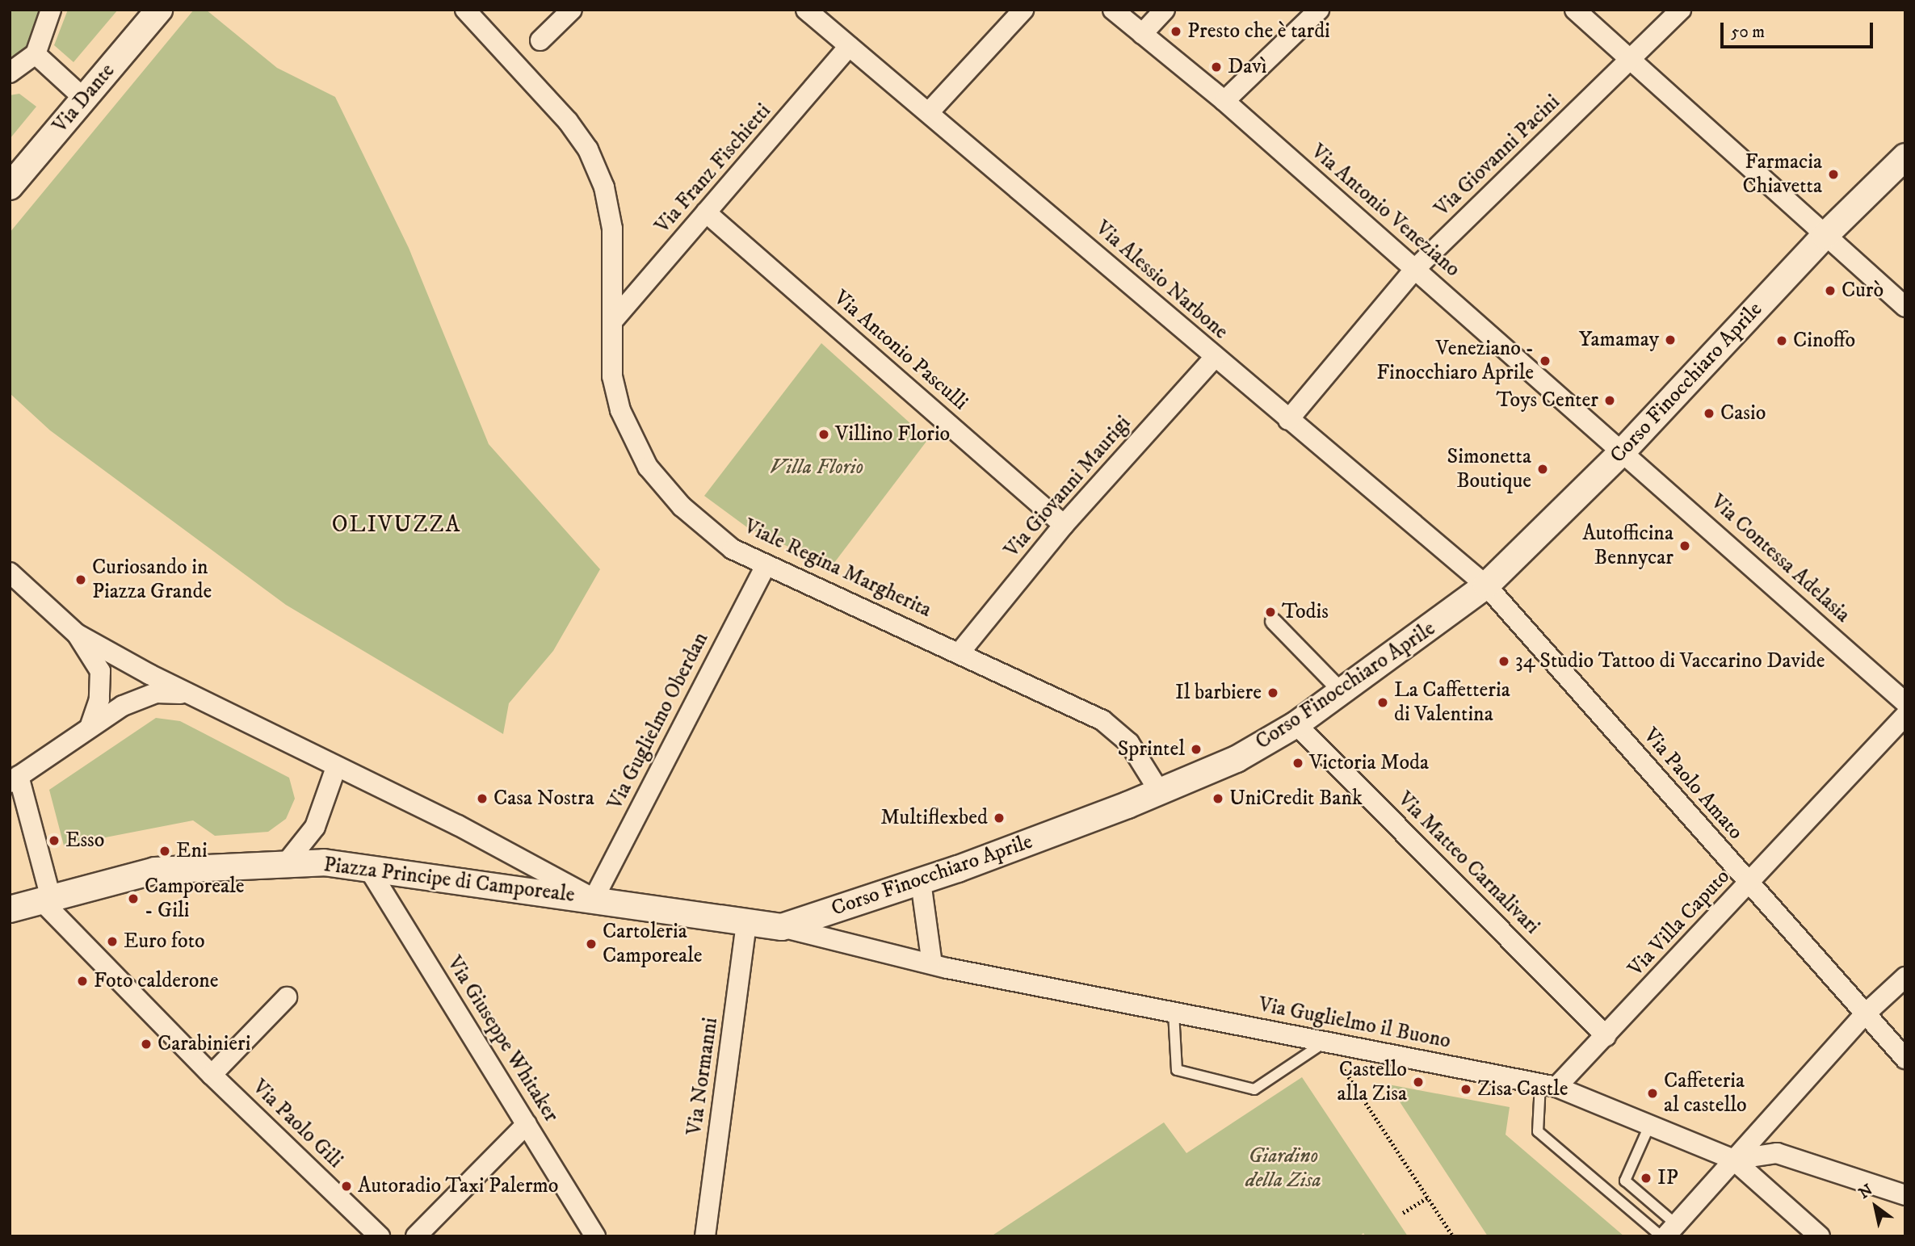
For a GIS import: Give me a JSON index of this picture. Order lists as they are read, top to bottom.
{
  "streets": {
    "street": [
      "Via Dante",
      "Via Giovanni Pacini",
      "Via Franz Fischietti",
      "Via Antonio Veneziano",
      "Via Alessio Narbone",
      "Via Antonio Pasculli",
      "Corso Finocchiaro Aprile",
      "Via Giovanni Maurigi",
      "Via Contessa Adelasia",
      "Viale Regina Margherita",
      "Via Guglielmo Oberdan",
      "Via Paolo Amato",
      "Via Matteo Carnalivari",
      "Piazza Principe di Camporeale",
      "Via Villa Caputo",
      "Via Guglielmo il Buono",
      "Via Giuseppe Whitaker",
      "Via Normanni",
      "Via Paolo Gili"
    ]
  },
  "crossings": [
    ["Via Giovanni Pacini", "Via Antonio Veneziano"],
    ["Via Giovanni Pacini", "Via Alessio Narbone"],
    ["Via Franz Fischietti", "Via Alessio Narbone"],
    ["Via Franz Fischietti", "Via Antonio Pasculli"],
    ["Via Franz Fischietti", "Viale Regina Margherita"],
    ["Via Antonio Veneziano", "Corso Finocchiaro Aprile"],
    ["Via Antonio Veneziano", "Via Contessa Adelasia"],
    ["Via Alessio Narbone", "Corso Finocchiaro Aprile"],
    ["Via Alessio Narbone", "Via Giovanni Maurigi"],
    ["Via Alessio Narbone", "Via Paolo Amato"],
    ["Via Antonio Pasculli", "Via Giovanni Maurigi"],
    ["Corso Finocchiaro Aprile", "Via Contessa Adelasia"],
    ["Corso Finocchiaro Aprile", "Viale Regina Margherita"],
    ["Corso Finocchiaro Aprile", "Via Guglielmo Oberdan"],
    ["Corso Finocchiaro Aprile", "Via Paolo Amato"],
    ["Corso Finocchiaro Aprile", "Via Matteo Carnalivari"],
    ["Corso Finocchiaro Aprile", "Piazza Principe di Camporeale"],
    ["Corso Finocchiaro Aprile", "Via Guglielmo il Buono"],
    ["Corso Finocchiaro Aprile", "Via Normanni"],
    ["Via Giovanni Maurigi", "Viale Regina Margherita"],
    ["Viale Regina Margherita", "Via Guglielmo Oberdan"],
    ["Via Guglielmo Oberdan", "Piazza Principe di Camporeale"],
    ["Via Paolo Amato", "Via Villa Caputo"],
    ["Via Matteo Carnalivari", "Via Villa Caputo"],
    ["Piazza Principe di Camporeale", "Via Giuseppe Whitaker"],
    ["Piazza Principe di Camporeale", "Via Paolo Gili"],
    ["Via Villa Caputo", "Via Guglielmo il Buono"]
  ],
  "districts": ["OLIVUZZA"],
  "parks": ["Villa Florio", "Giardino della Zisa"],
  "places": [
    "Presto che è tardi",
    "Davì",
    "Farmacia Chiavetta",
    "Curò",
    "Yamamay",
    "Cinoffo",
    "Veneziano - Finocchiaro Aprile",
    "Toys Center",
    "Casio",
    "Villino Florio",
    "Simonetta Boutique",
    "Autofficina Bennycar",
    "Curiosando in Piazza Grande",
    "Todis",
    "34 Studio Tattoo di Vaccarino Davide",
    "Il barbiere",
    "La Caffetteria di Valentina",
    "Sprintel",
    "Victoria Moda",
    "Casa Nostra",
    "UniCredit Bank",
    "Multiflexbed",
    "Esso",
    "Eni",
    "Camporeale - Gili",
    "Euro foto",
    "Cartoleria Camporeale",
    "Foto calderone",
    "Carabinieri",
    "Castello alla Zisa",
    "Zisa Castle",
    "Caffeteria al castello",
    "IP",
    "Autoradio Taxi Palermo"
  ],
  "scale_bar": "50 m",
  "north": "top left"
}
